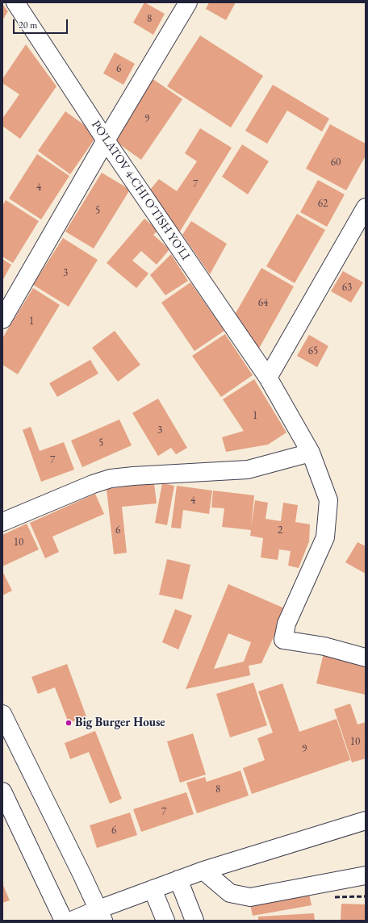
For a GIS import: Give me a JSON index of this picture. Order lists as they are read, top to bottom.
{
  "streets": {
    "main road": ["PO'LATOV 4-CHI O'TISH YO'LI"]
  },
  "places": ["Big Burger House"],
  "house_numbers": [
    "8",
    "6",
    "9",
    "60",
    "7",
    "4",
    "62",
    "5",
    "3",
    "63",
    "64",
    "1",
    "65",
    "1",
    "3",
    "5",
    "7",
    "4",
    "6",
    "2",
    "10",
    "10",
    "9",
    "8",
    "7",
    "6"
  ],
  "scale_bar": "20 m"
}
